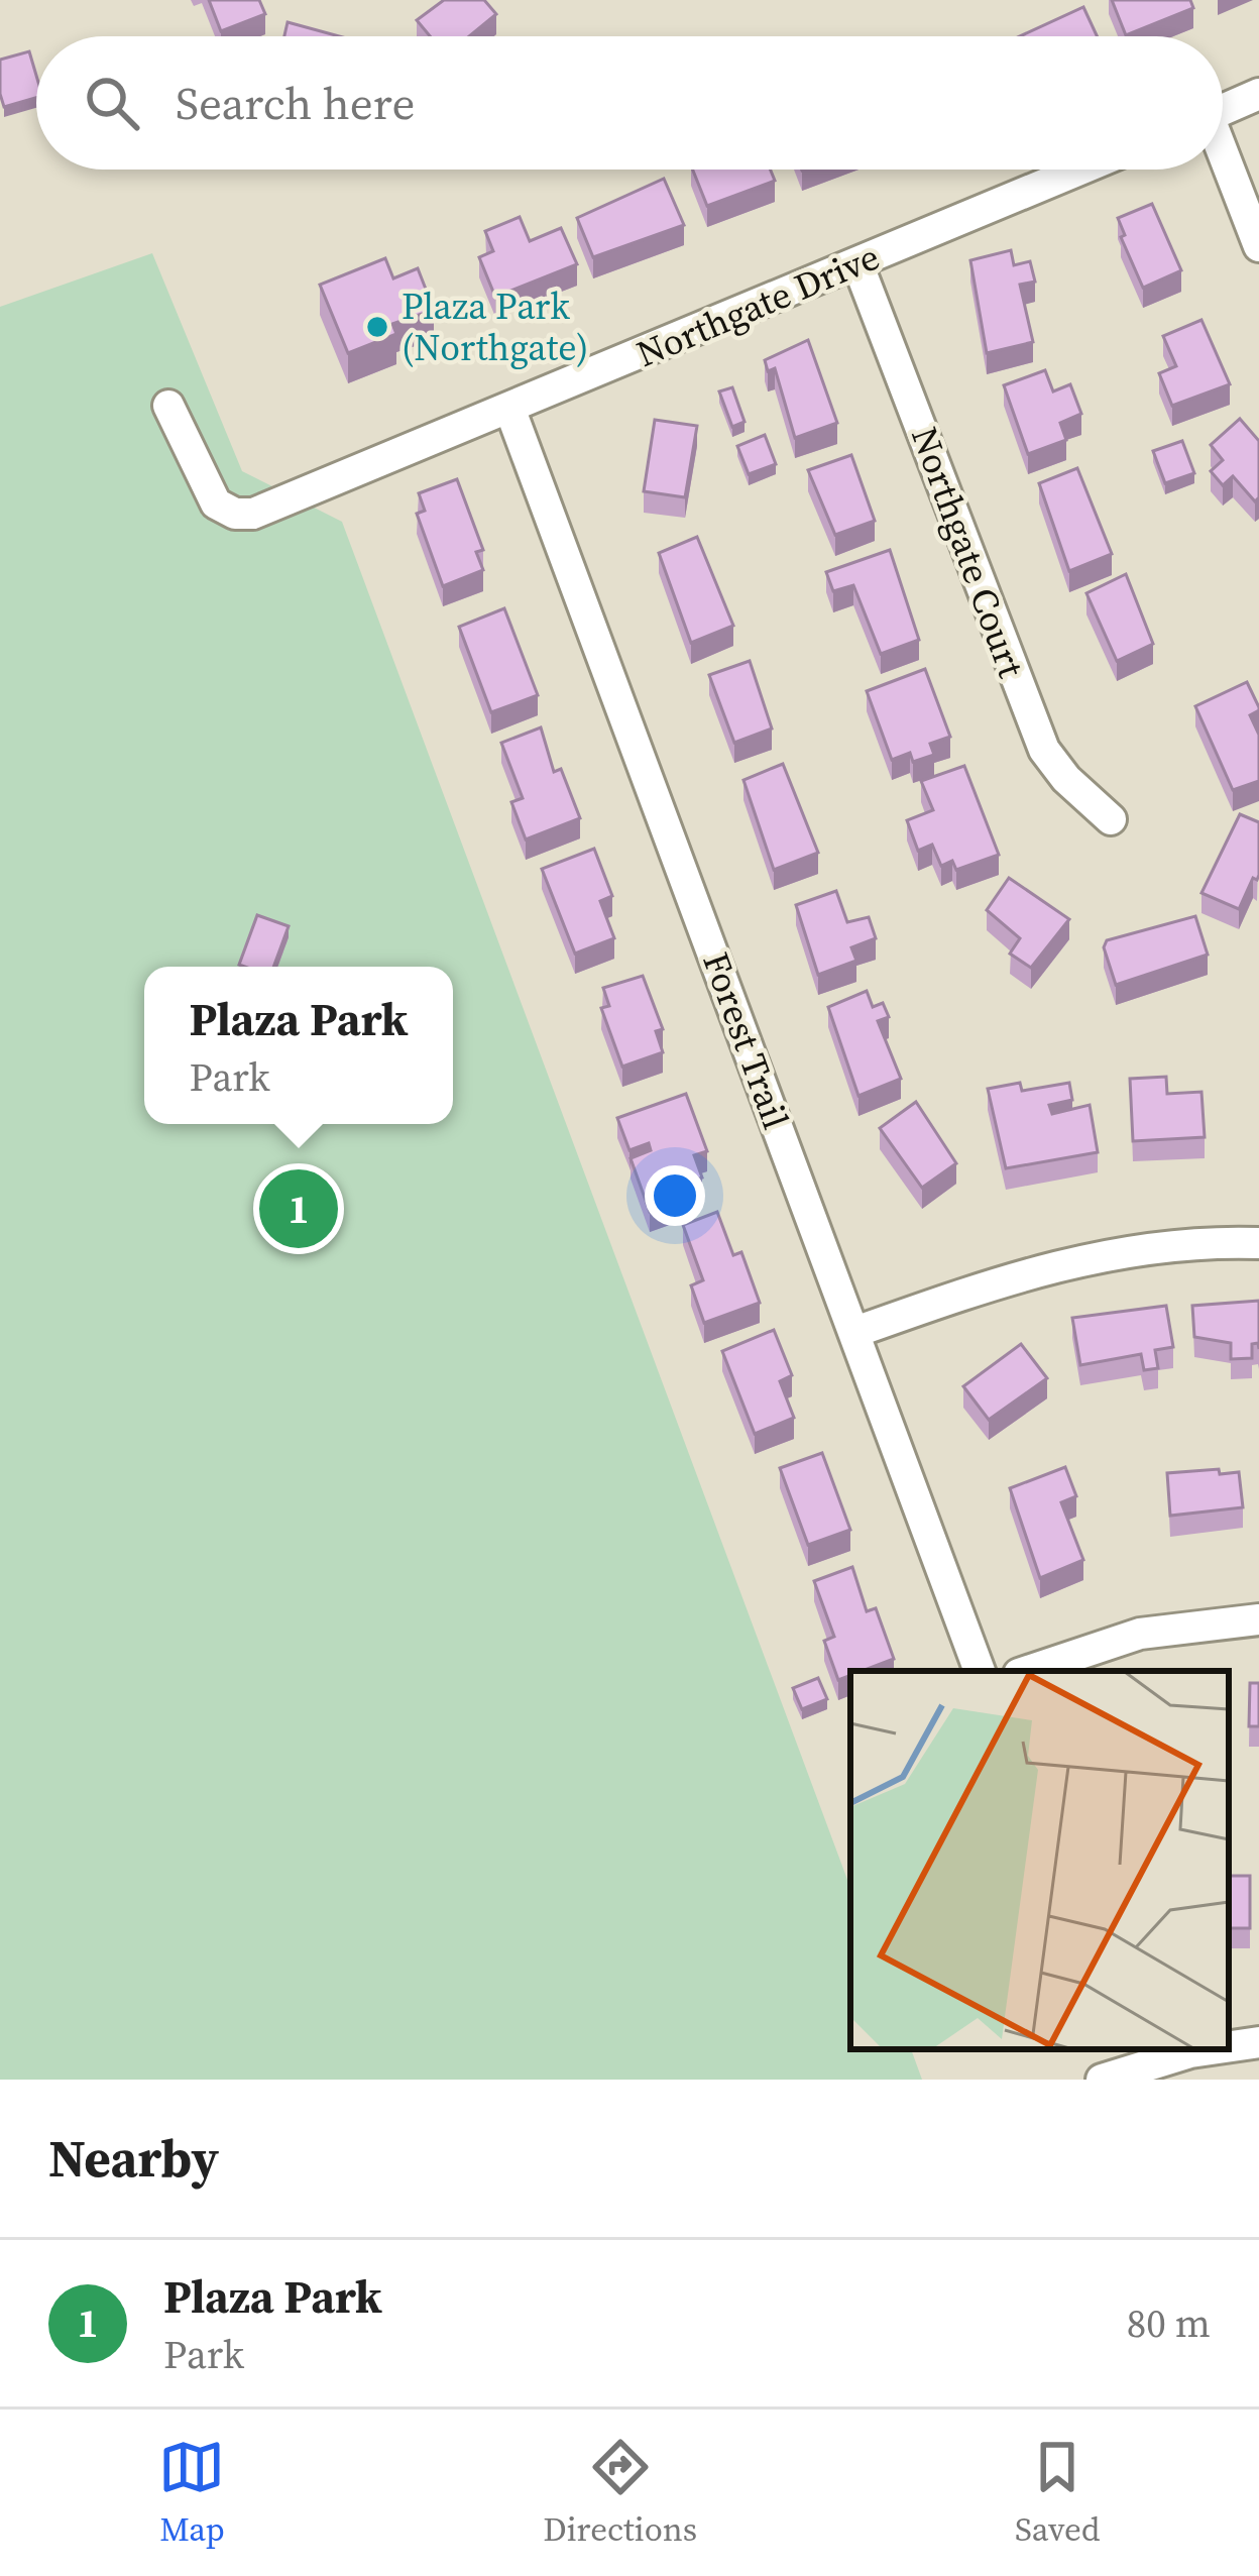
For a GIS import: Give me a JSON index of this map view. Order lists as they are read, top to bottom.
{
  "streets": {
    "street": ["Northgate Drive", "Northgate Court", "Forest Trail"]
  },
  "crossings": [
    ["Northgate Drive", "Northgate Court"],
    ["Northgate Drive", "Forest Trail"]
  ],
  "places": ["Plaza Park (Northgate)"],
  "page": {
    "search": "Search here",
    "popup": ["Plaza Park", "Park"],
    "pins": "1",
    "heading": "Nearby",
    "list": [
      {
        "mark": "1",
        "name": "Plaza Park",
        "note": "Park",
        "value": "80 m"
      }
    ],
    "nav": ["Map", "Directions", "Saved"]
  }
}
